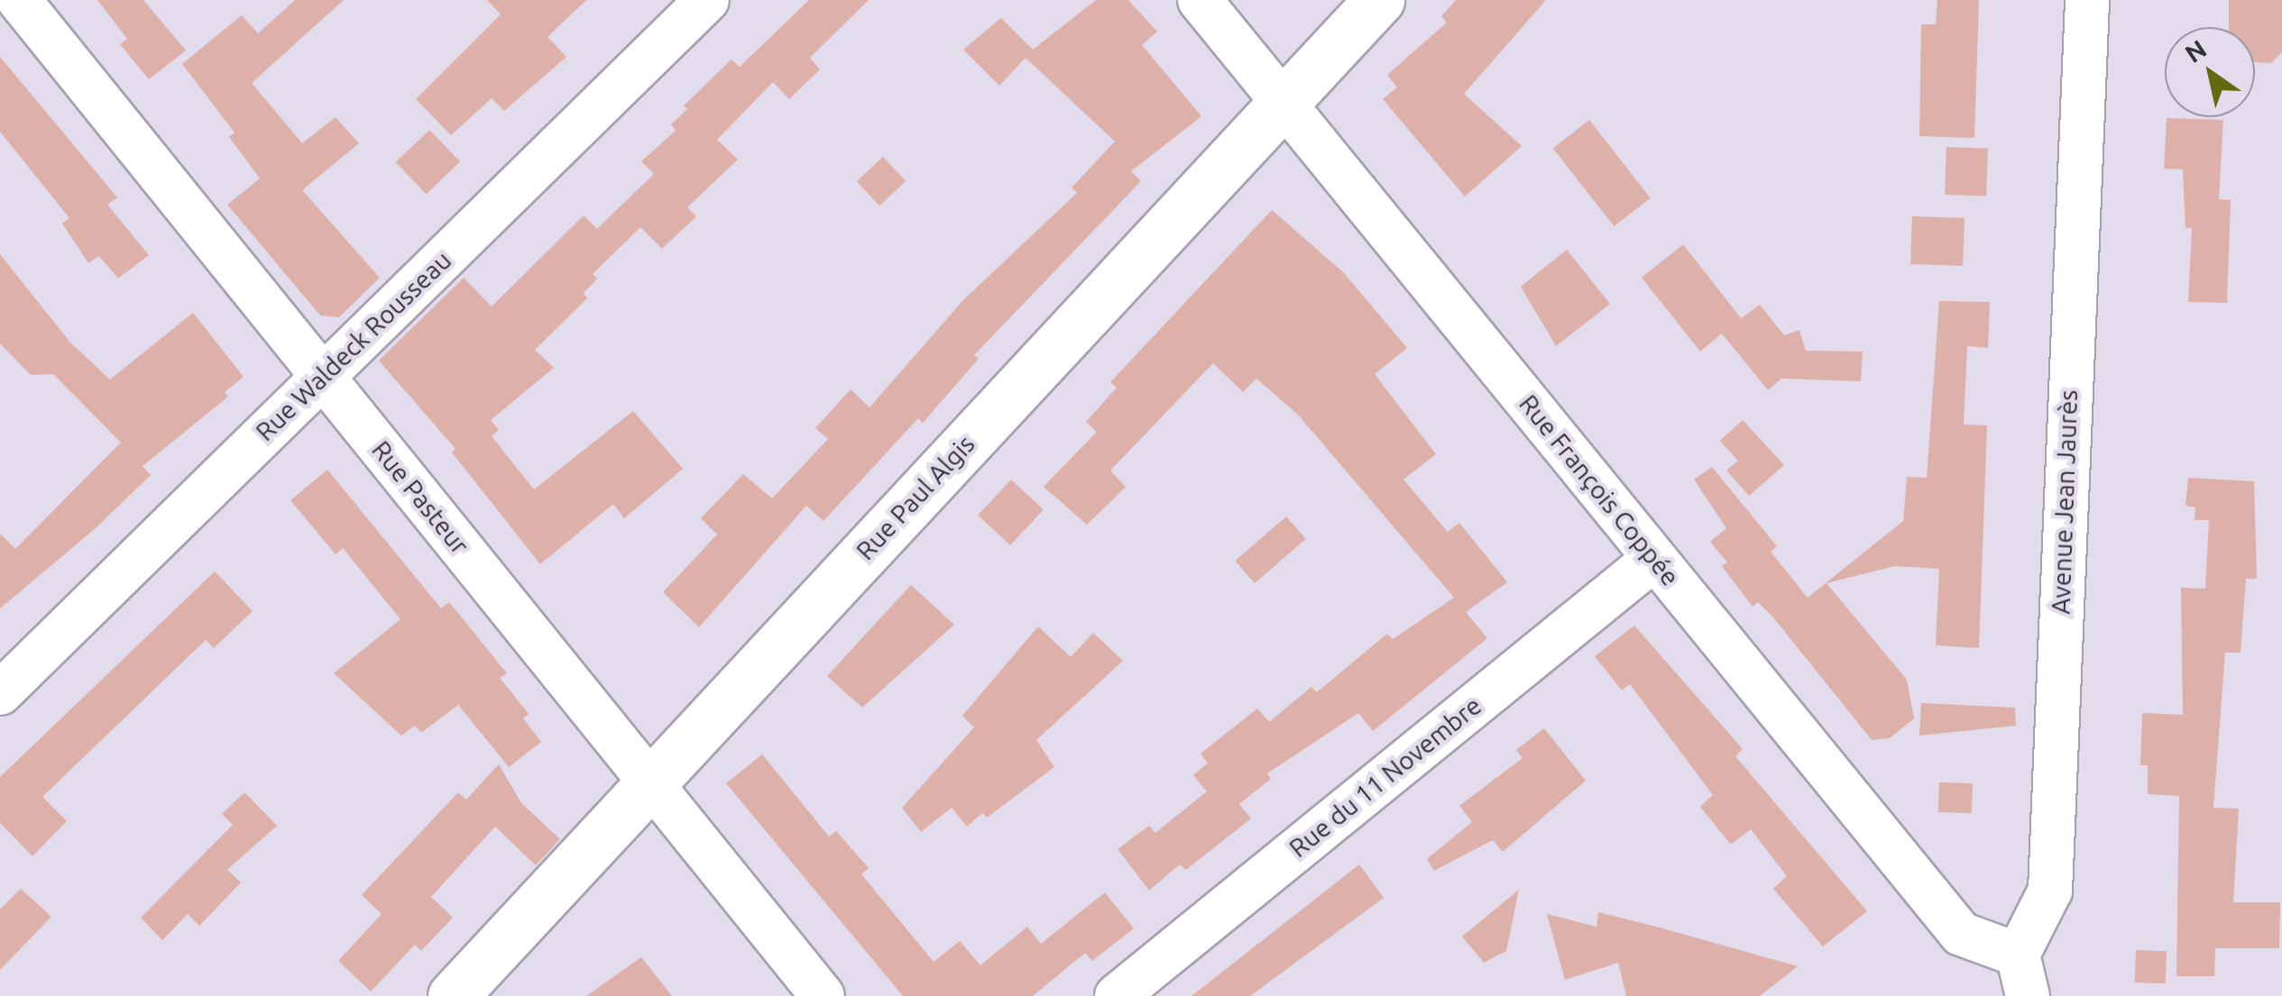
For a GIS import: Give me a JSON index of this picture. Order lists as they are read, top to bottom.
{
  "streets": {
    "street": [
      "Rue Waldeck Rousseau",
      "Rue François Coppée",
      "Rue Pasteur",
      "Rue Paul Algis",
      "Avenue Jean Jaurès",
      "Rue du 11 Novembre"
    ]
  },
  "crossings": [
    ["Rue Waldeck Rousseau", "Rue Pasteur"],
    ["Rue François Coppée", "Rue Paul Algis"],
    ["Rue François Coppée", "Avenue Jean Jaurès"],
    ["Rue François Coppée", "Rue du 11 Novembre"],
    ["Rue Pasteur", "Rue Paul Algis"]
  ],
  "north": "top left"
}
